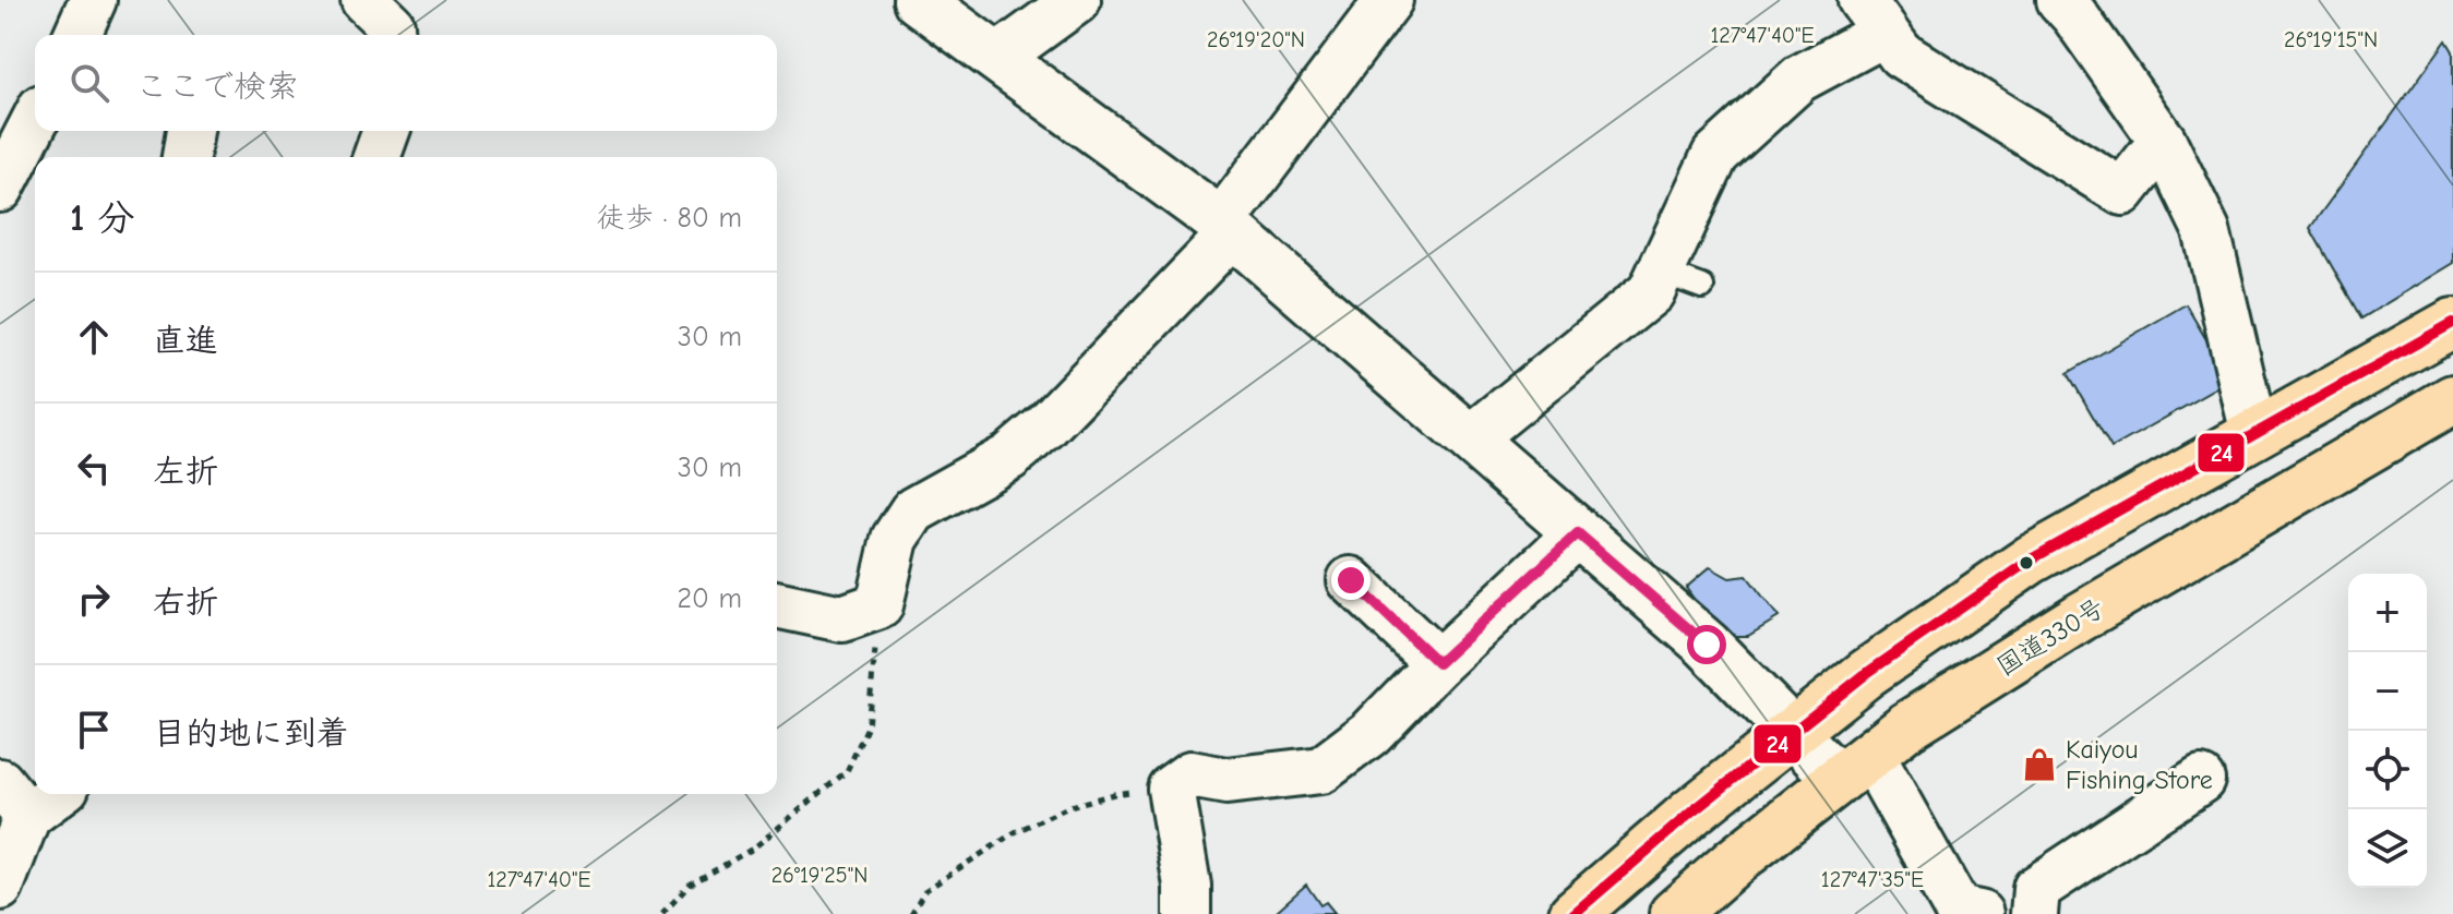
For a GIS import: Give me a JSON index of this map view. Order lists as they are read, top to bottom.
{
  "streets": {
    "highway": ["国道330号"]
  },
  "places": {
    "shop": ["Kaiyou Fishing Store"]
  },
  "lines": ["transit line 24"],
  "page": {
    "search": "ここで検索",
    "heading": ["1 分", "徒歩 · 80 m"],
    "list": [
      ["直進", "30 m"],
      ["左折", "30 m"],
      ["右折", "20 m"],
      "目的地に到着"
    ],
    "map_buttons": ["+", "−"]
  },
  "coordinates": [
    "127°47'40\"E",
    "26°19'20\"N",
    "26°19'15\"N",
    "26°19'25\"N",
    "127°47'35\"E"
  ]
}
